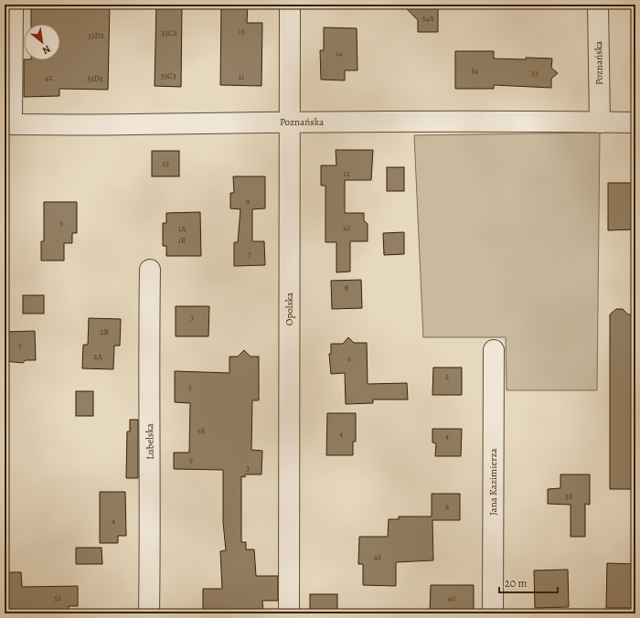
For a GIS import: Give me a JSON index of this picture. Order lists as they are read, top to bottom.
{
  "streets": {
    "street": [
      "Poznańska",
      "Opolska",
      "Lubelska",
      "Jana Kazimierza"
    ]
  },
  "crossings": [
    ["Poznańska", "Opolska"]
  ],
  "house_numbers": [
    "34A",
    "13",
    "33C2",
    "33D2",
    "14",
    "34",
    "32",
    "33C3",
    "11",
    "42",
    "33D3",
    "25",
    "12",
    "9",
    "3",
    "10",
    "1A",
    "1B",
    "7",
    "8",
    "3",
    "2B",
    "7",
    "2A",
    "6",
    "2",
    "5",
    "7A",
    "4",
    "4",
    "7",
    "3",
    "38",
    "6",
    "4",
    "42",
    "52",
    "40"
  ],
  "scale_bar": "20 m",
  "north": "bottom right"
}
